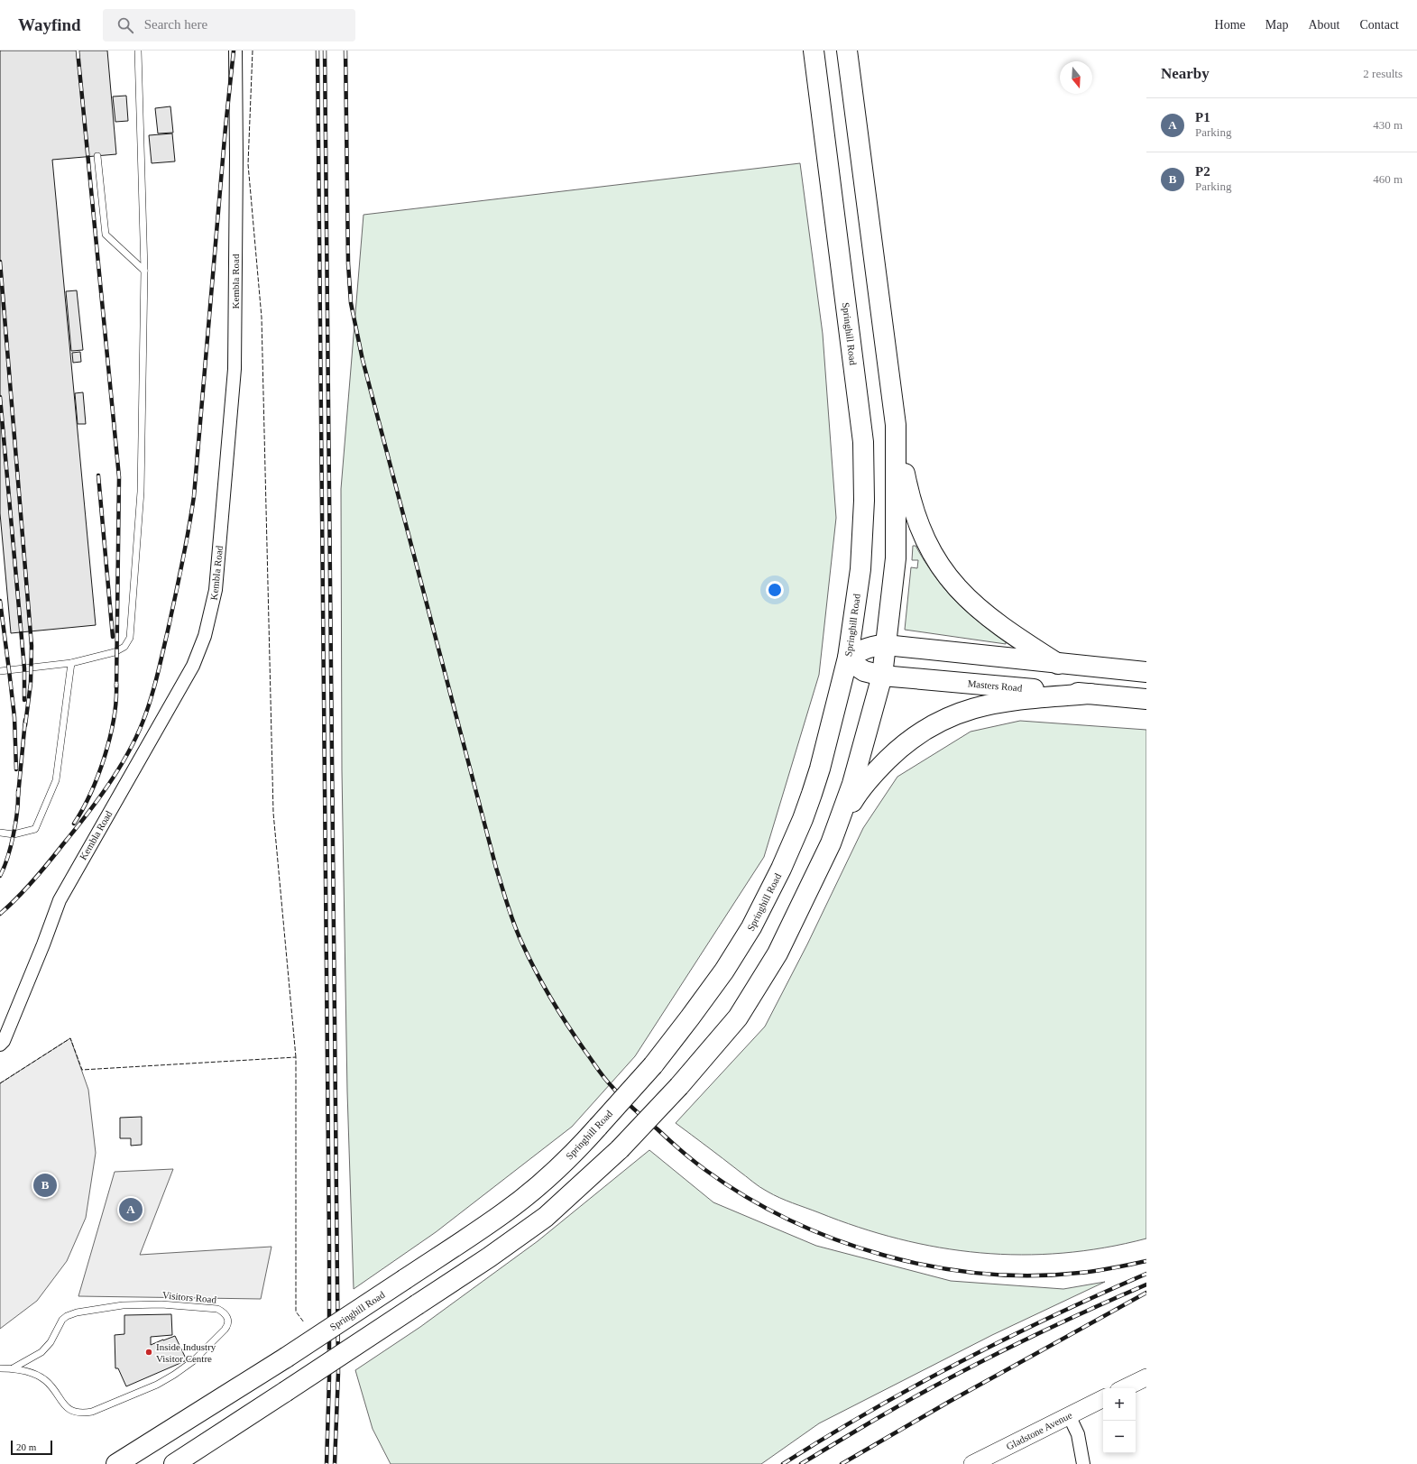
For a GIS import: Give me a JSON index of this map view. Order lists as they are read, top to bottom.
{
  "streets": {
    "main road": ["Springhill Road", "Masters Road", "Gladstone Avenue"],
    "street": ["Kembla Road"],
    "lane": ["Visitors Road"]
  },
  "crossings": [
    ["Springhill Road", "Masters Road"]
  ],
  "places": ["Inside Industry Visitor Centre"],
  "scale_bar": "20 m",
  "north": "bottom",
  "page": {
    "header": "Wayfind",
    "search": "Search here",
    "nav": [
      "Home",
      "Map",
      "About",
      "Contact"
    ],
    "heading": ["Nearby", "2 results"],
    "list": [
      {
        "mark": "A",
        "name": "P1",
        "note": "Parking",
        "value": "430 m"
      },
      {
        "mark": "B",
        "name": "P2",
        "note": "Parking",
        "value": "460 m"
      }
    ],
    "pins": ["B", "A"],
    "map_buttons": ["+", "−"],
    "scale": "20 m"
  }
}
